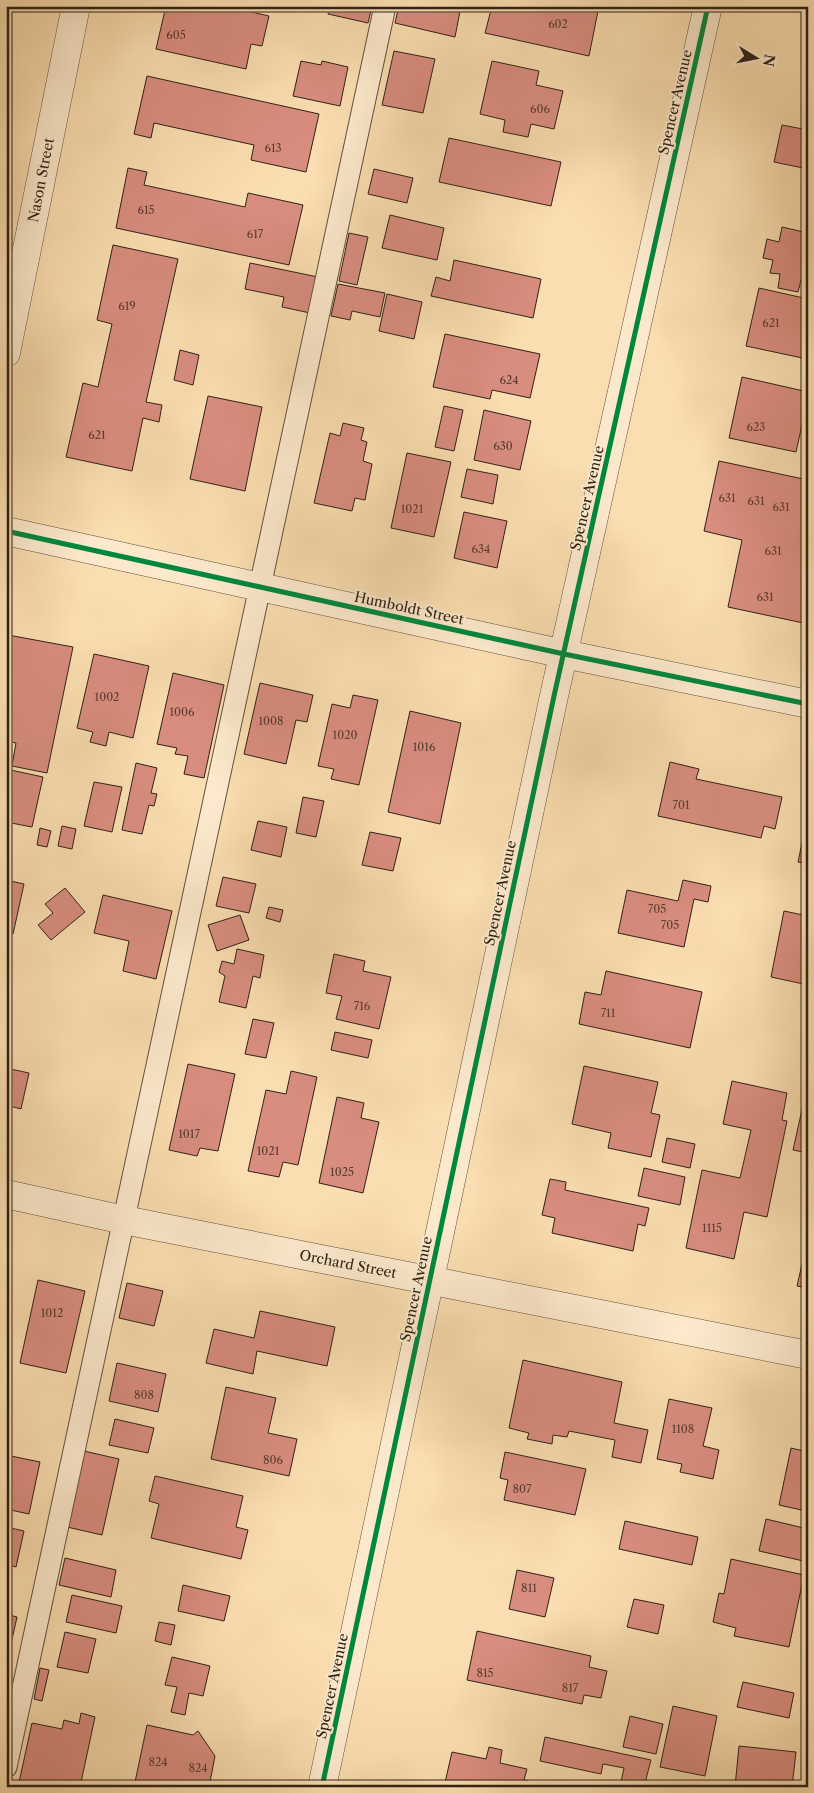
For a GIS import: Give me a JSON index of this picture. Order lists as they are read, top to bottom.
{
  "streets": {
    "street": [
      "Spencer Avenue",
      "Nason Street",
      "Humboldt Street",
      "Orchard Street"
    ]
  },
  "crossings": [
    ["Spencer Avenue", "Humboldt Street"],
    ["Spencer Avenue", "Orchard Street"]
  ],
  "house_numbers": [
    "602",
    "605",
    "606",
    "613",
    "615",
    "617",
    "619",
    "621",
    "624",
    "623",
    "621",
    "630",
    "631",
    "631",
    "631",
    "1021",
    "634",
    "631",
    "631",
    "1002",
    "1006",
    "1008",
    "1020",
    "1016",
    "701",
    "705",
    "705",
    "716",
    "711",
    "1017",
    "1021",
    "1025",
    "1115",
    "1012",
    "808",
    "1108",
    "806",
    "807",
    "811",
    "815",
    "817",
    "824",
    "824"
  ],
  "north": "right"
}
